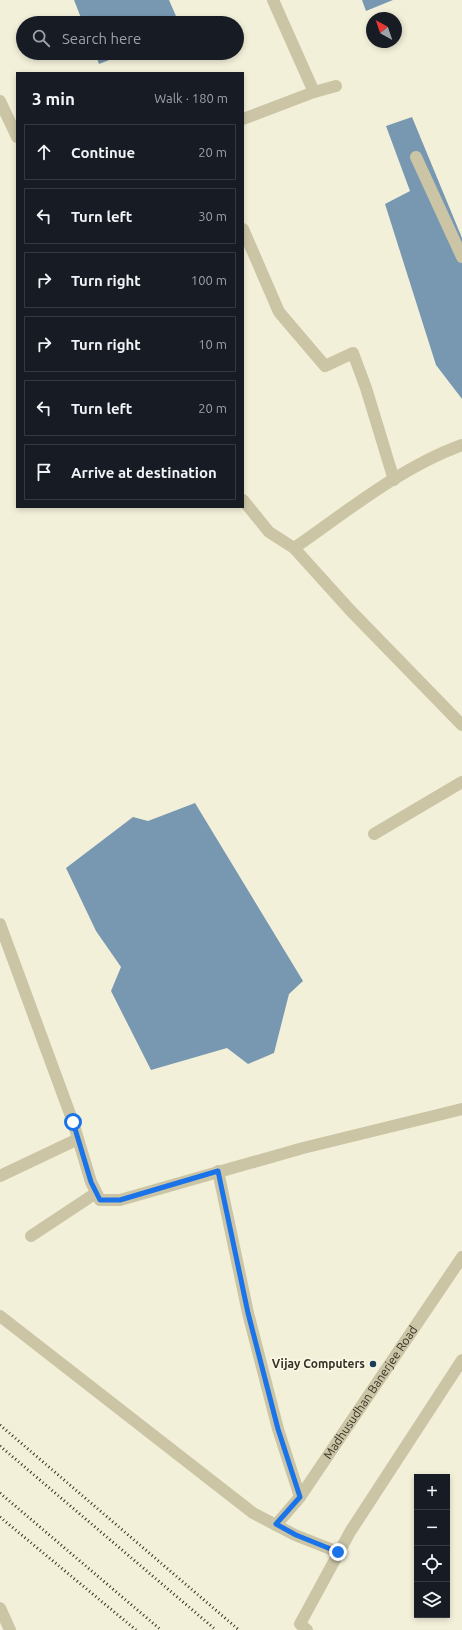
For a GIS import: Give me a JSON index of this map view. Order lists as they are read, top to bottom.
{
  "streets": {
    "street": ["Madhusudhan Banerjee Road"]
  },
  "places": ["Vijay Computers"],
  "north": "top left",
  "page": {
    "search": "Search here",
    "heading": ["3 min", "Walk · 180 m"],
    "list": [
      ["Continue", "20 m"],
      ["Turn left", "30 m"],
      ["Turn right", "100 m"],
      ["Turn right", "10 m"],
      ["Turn left", "20 m"],
      "Arrive at destination"
    ],
    "map_buttons": ["+", "−"]
  }
}
